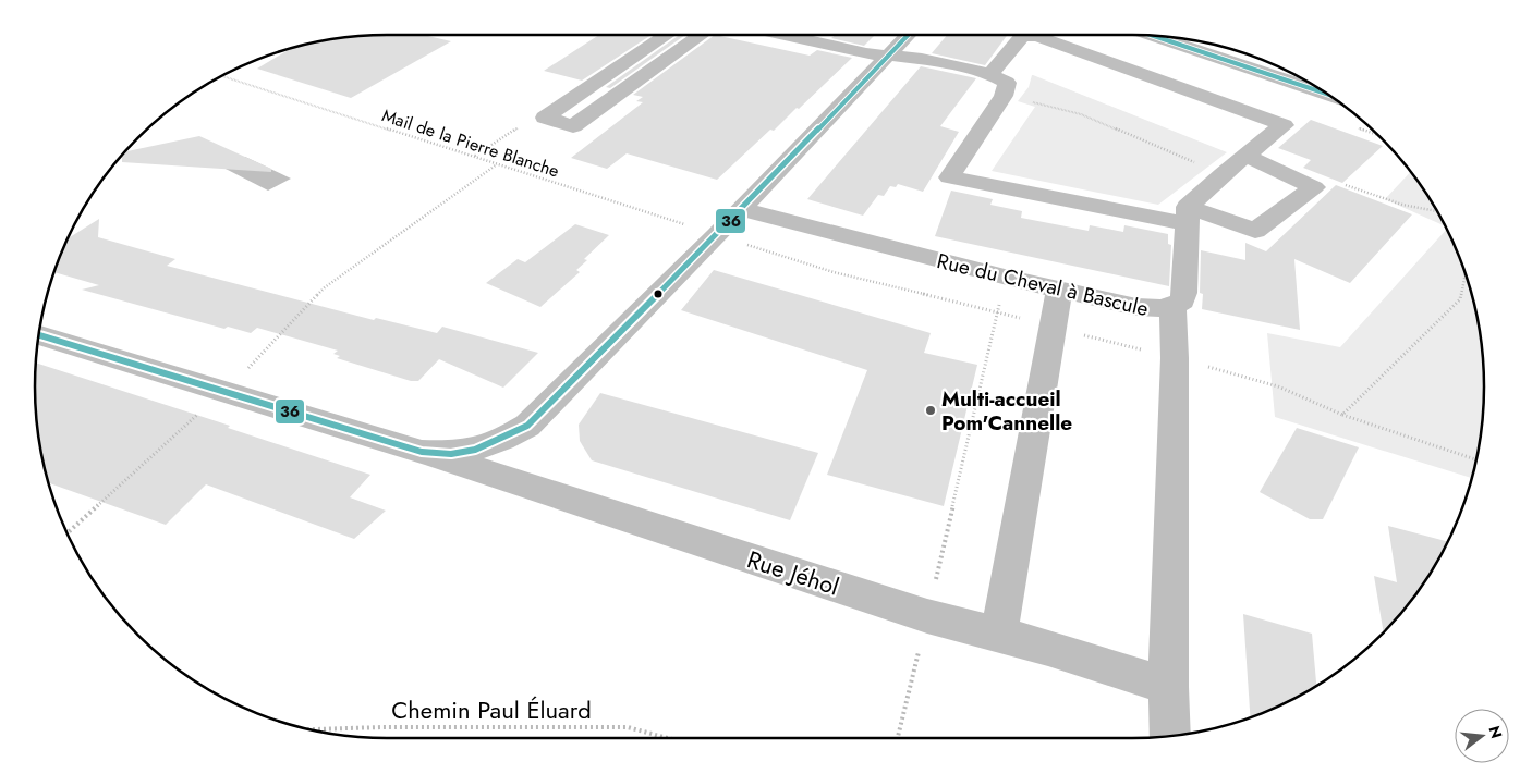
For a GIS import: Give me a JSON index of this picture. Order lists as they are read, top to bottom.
{
  "streets": {
    "street": ["Rue du Cheval à Bascule", "Rue Jéhol"],
    "path": ["Mail de la Pierre Blanche", "Chemin Paul Éluard"]
  },
  "crossings": [
    ["Mail de la Pierre Blanche", "Rue du Cheval à Bascule"],
    ["Rue du Cheval à Bascule", "Rue Jéhol"]
  ],
  "places": ["Multi-accueil Pom'Cannelle"],
  "lines": ["transit line 36"],
  "north": "right"
}
